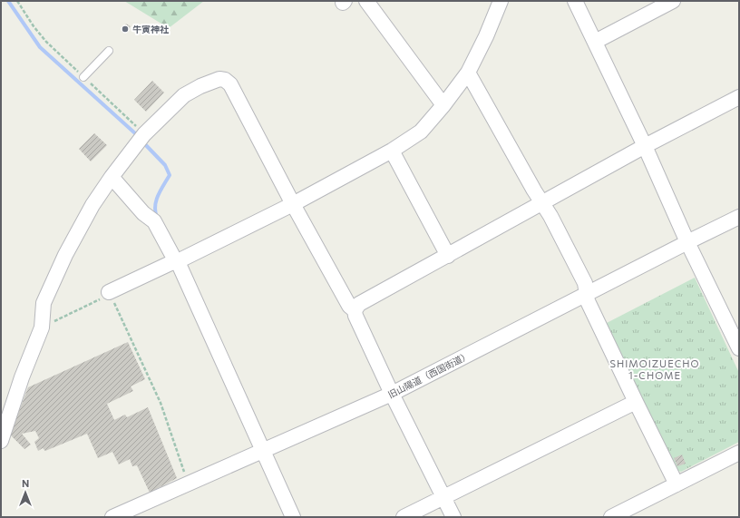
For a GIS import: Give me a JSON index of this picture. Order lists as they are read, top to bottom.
{
  "streets": {
    "street": ["旧山陽道（西国街道）"]
  },
  "districts": ["SHIMOIZUECHO 1-CHOME"],
  "places": ["牛寅神社"],
  "north": "top"
}
